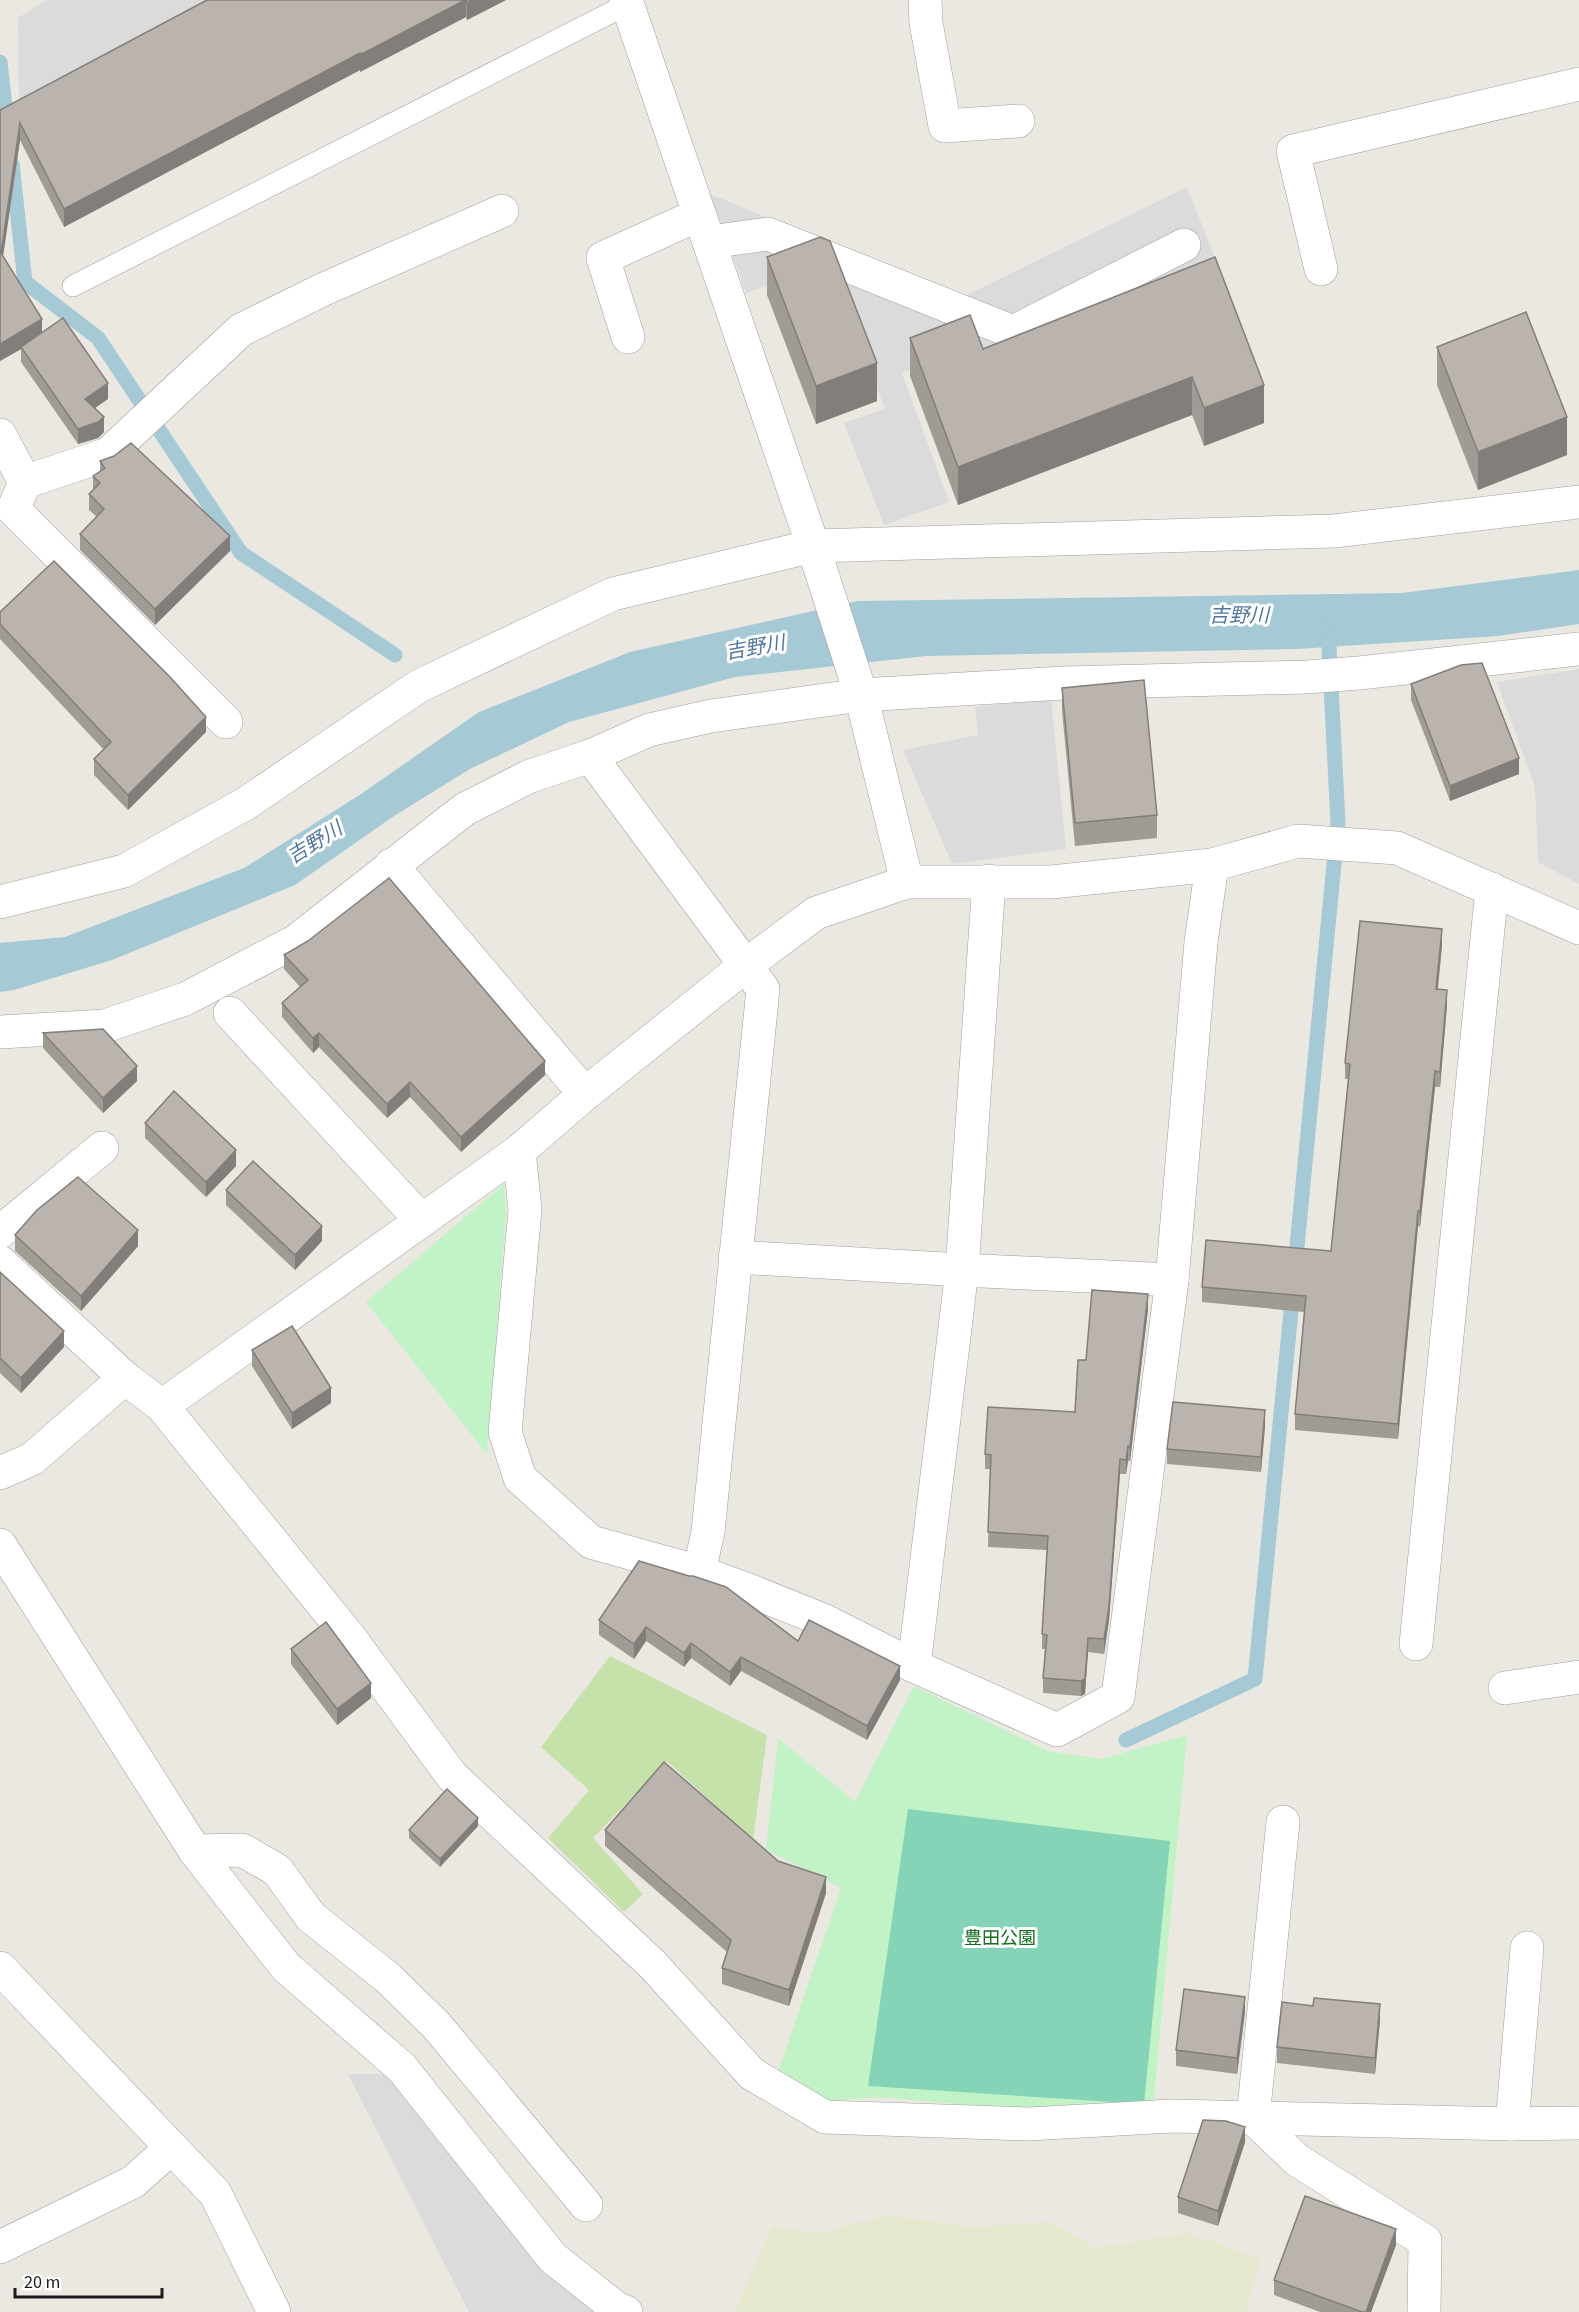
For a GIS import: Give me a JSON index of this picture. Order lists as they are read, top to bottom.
{
  "water": ["吉野川"],
  "parks": ["豊田公園"],
  "scale_bar": "20 m"
}
